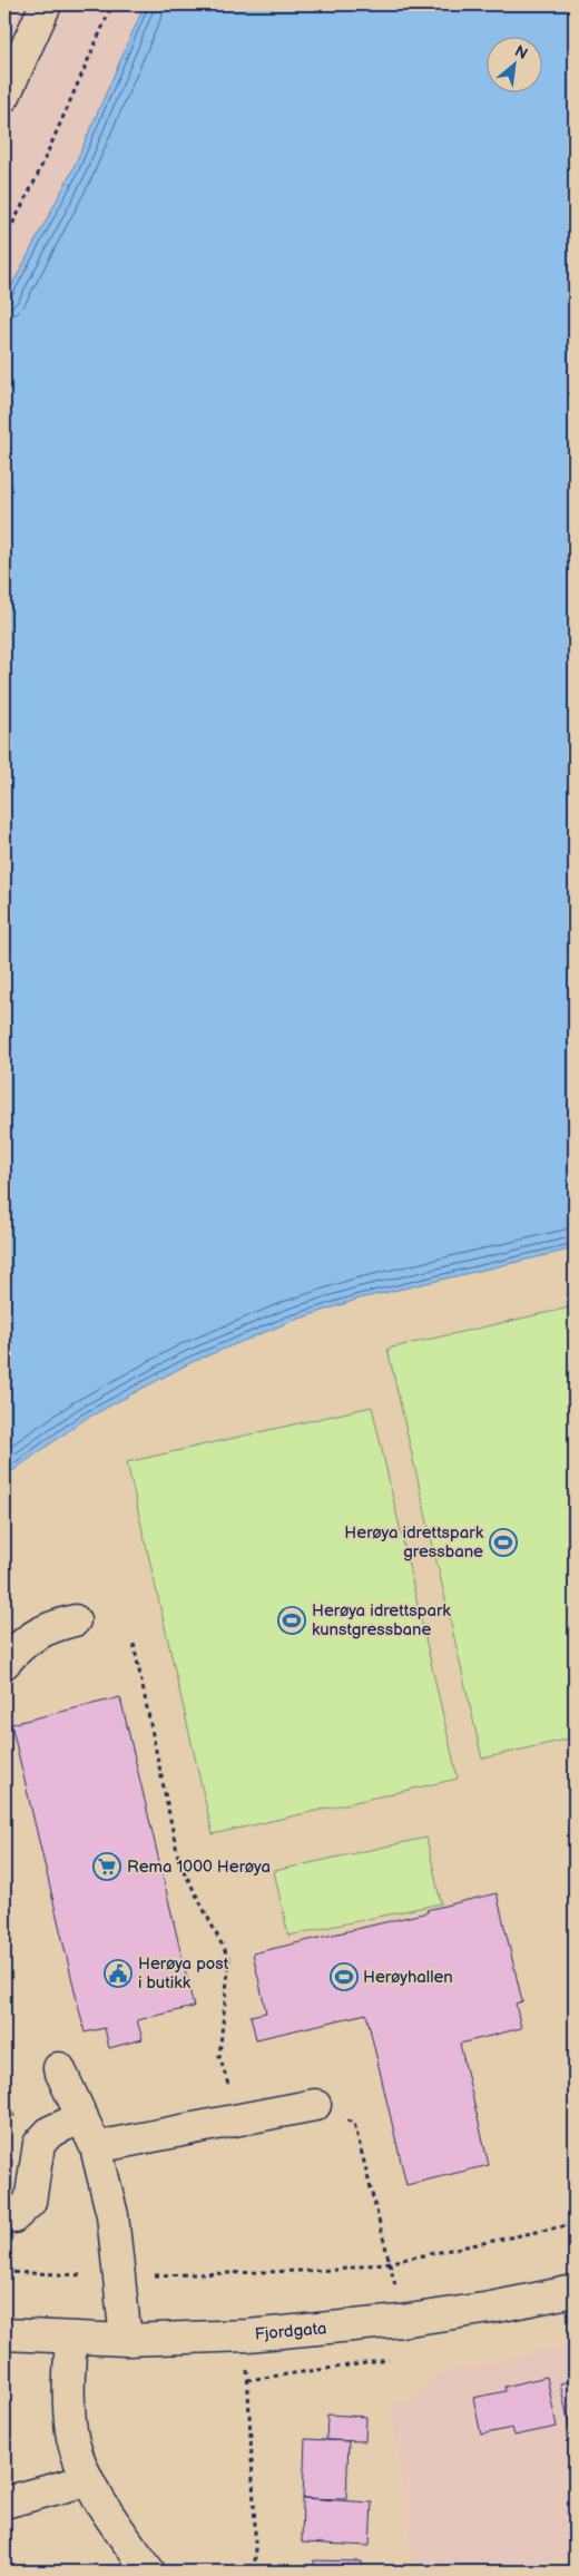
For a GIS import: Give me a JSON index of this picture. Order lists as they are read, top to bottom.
{
  "streets": {
    "street": ["Fjordgata"]
  },
  "places": {
    "sports": ["Herøya idrettspark gressbane", "Herøya idrettspark kunstgressbane", "Herøyhallen"],
    "supermarket": ["Rema 1000 Herøya"],
    "public building": ["Herøya post i butikk"]
  },
  "north": "top right"
}
